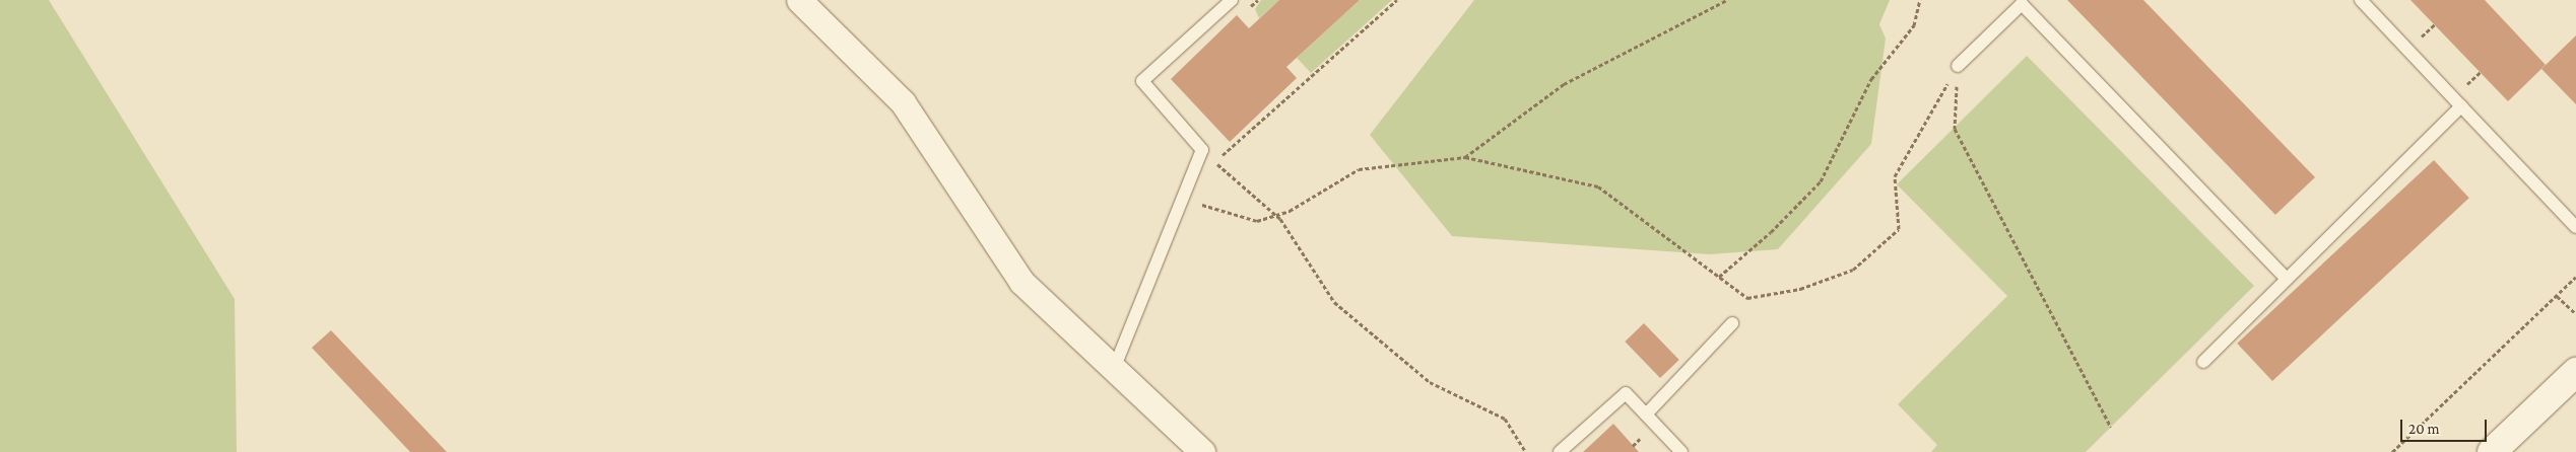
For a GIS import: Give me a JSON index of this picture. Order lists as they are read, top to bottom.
{
  "scale_bar": "20 m"
}
